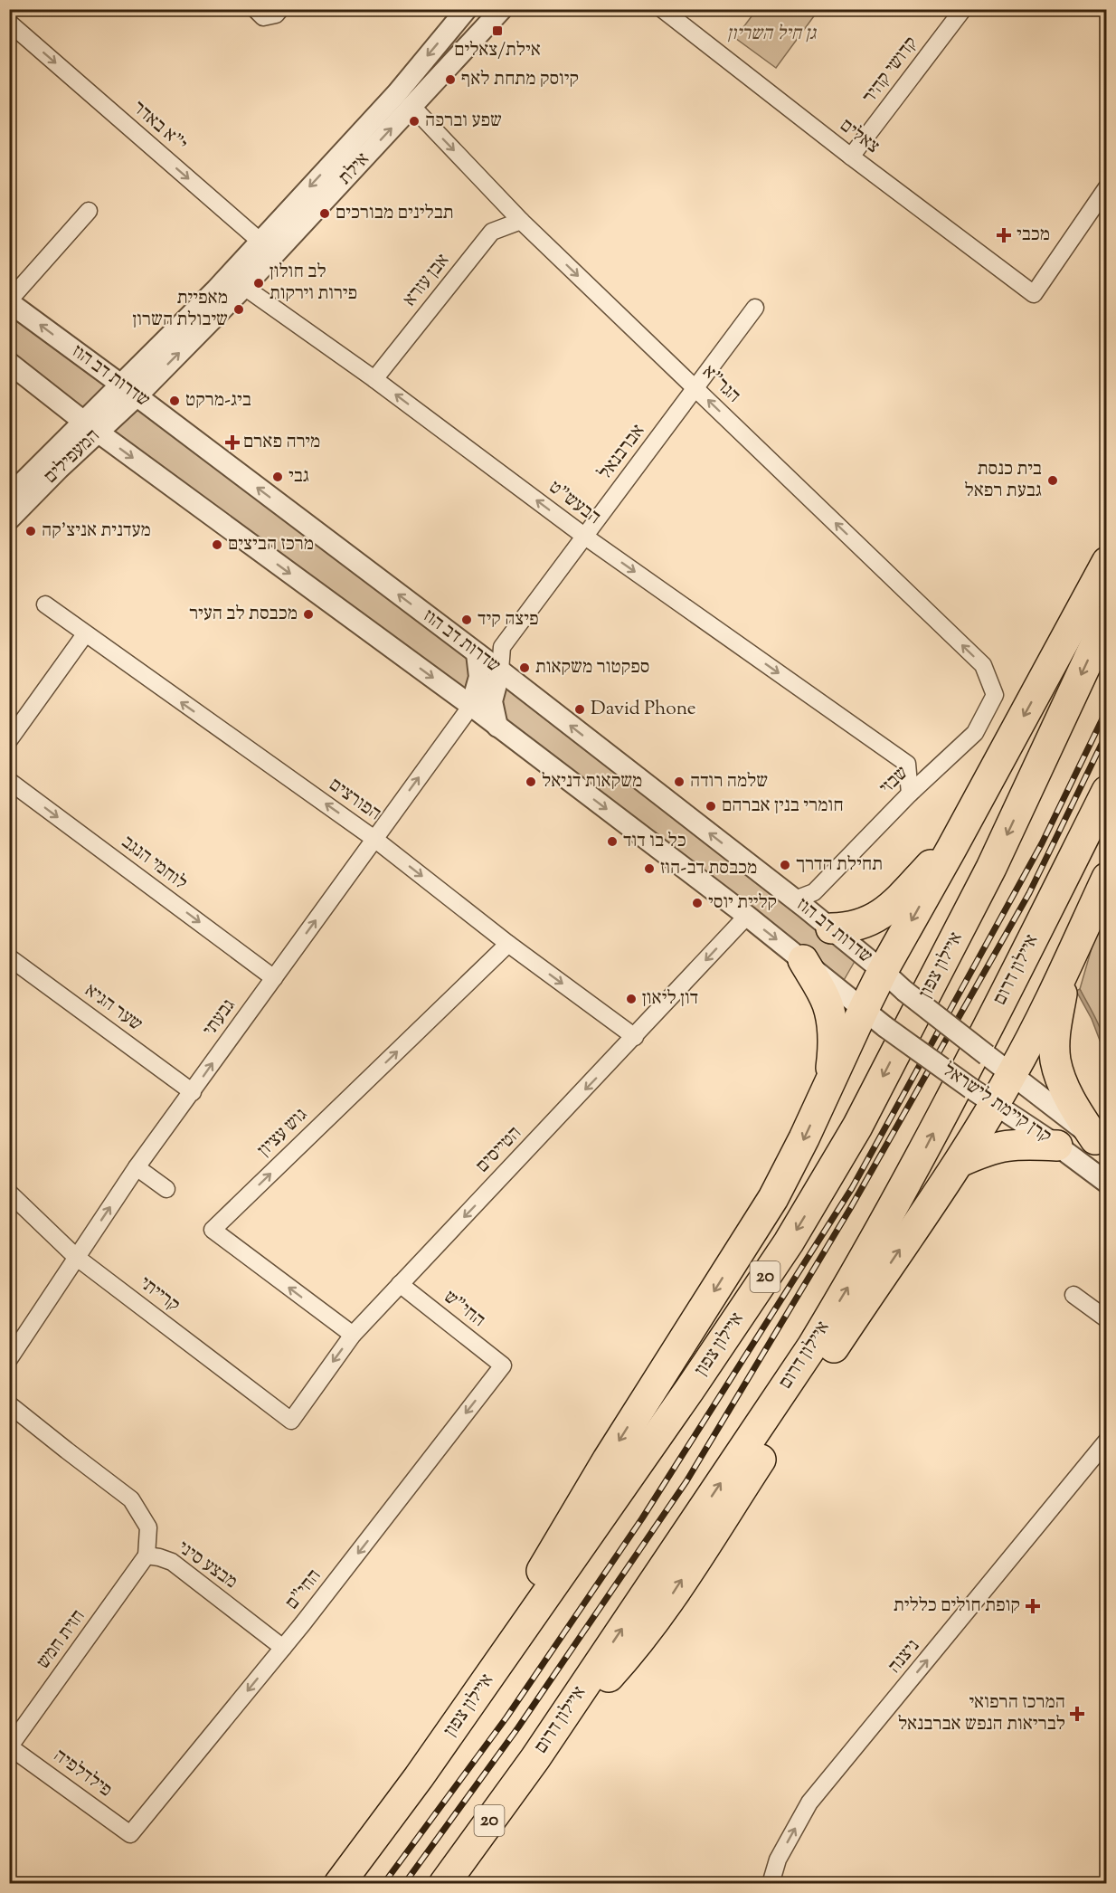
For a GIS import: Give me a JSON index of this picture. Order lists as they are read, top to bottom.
{
  "streets": {
    "highway": ["איילון צפון", "איילון דרום", "20"],
    "street": [
      "קדושי קהיר",
      "י\"א באדר",
      "צאלים",
      "אילת",
      "אבן עזרא",
      "שדרות דב הוז",
      "הגר\"א",
      "אברבנאל",
      "המעפילים",
      "הבעש\"ט",
      "שבזי",
      "הפורצים",
      "לוחמי הנגב",
      "שער הגיא",
      "גבעתי",
      "קרן קיימת לישראל",
      "גוש עציון",
      "הטייסים",
      "קרייתי",
      "החי\"ש",
      "מבצע סיני",
      "החי\"ם",
      "חזית חמש",
      "ניצנה",
      "פילדלפיה"
    ]
  },
  "crossings": [
    ["קדושי קהיר", "צאלים"],
    ["י\"א באדר", "אילת"],
    ["אילת", "שדרות דב הוז"],
    ["אילת", "הגר\"א"],
    ["אילת", "המעפילים"],
    ["אילת", "הבעש\"ט"],
    ["אבן עזרא", "הגר\"א"],
    ["אבן עזרא", "הבעש\"ט"],
    ["שדרות דב הוז", "המעפילים"],
    ["שדרות דב הוז", "שבזי"],
    ["שדרות דב הוז", "קרן קיימת לישראל"],
    ["הגר\"א", "אברבנאל"],
    ["הגר\"א", "שבזי"],
    ["אברבנאל", "הבעש\"ט"],
    ["הבעש\"ט", "שבזי"],
    ["הפורצים", "גבעתי"],
    ["הפורצים", "גוש עציון"],
    ["הפורצים", "הטייסים"],
    ["לוחמי הנגב", "גבעתי"],
    ["שער הגיא", "גבעתי"],
    ["גבעתי", "קרייתי"],
    ["גוש עציון", "הטייסים"],
    ["הטייסים", "קרייתי"],
    ["הטייסים", "החי\"ש"],
    ["החי\"ש", "החי\"ם"],
    ["מבצע סיני", "החי\"ם"],
    ["מבצע סיני", "חזית חמש"],
    ["החי\"ם", "פילדלפיה"],
    ["חזית חמש", "פילדלפיה"]
  ],
  "one_way": [
    "י\"א באדר",
    "לוחמי הנגב",
    "גבעתי",
    "הטייסים",
    "החי\"ם",
    "ניצנה"
  ],
  "parks": ["גן חיל השריון"],
  "places": {
    "transit": ["אילת/צאלים"],
    "other": [
      "קיוסק מתחת לאף",
      "שפע וברכה",
      "תבלינים מבורכים",
      "לב חולון פירות וירקות",
      "מאפיית שיבולת השרון",
      "ביג-מרקט",
      "גבי",
      "בית כנסת גבעת רפאל",
      "מעדנית אניצ'קה",
      "מרכז הביצים",
      "מכבסת לב העיר",
      "פיצה קיד",
      "ספקטור משקאות",
      "David Phone",
      "משקאות דניאל",
      "שלמה רודה",
      "חומרי בנין אברהם",
      "כל בו דוד",
      "תחילת הדרך",
      "מכבסת דב-הוז",
      "קליית יוסי",
      "דון ליאון"
    ],
    "health": [
      "מכבי",
      "מירה פארם",
      "קופת חולים כללית",
      "המרכז הרפואי לבריאות הנפש אברבנאל"
    ]
  }
}
